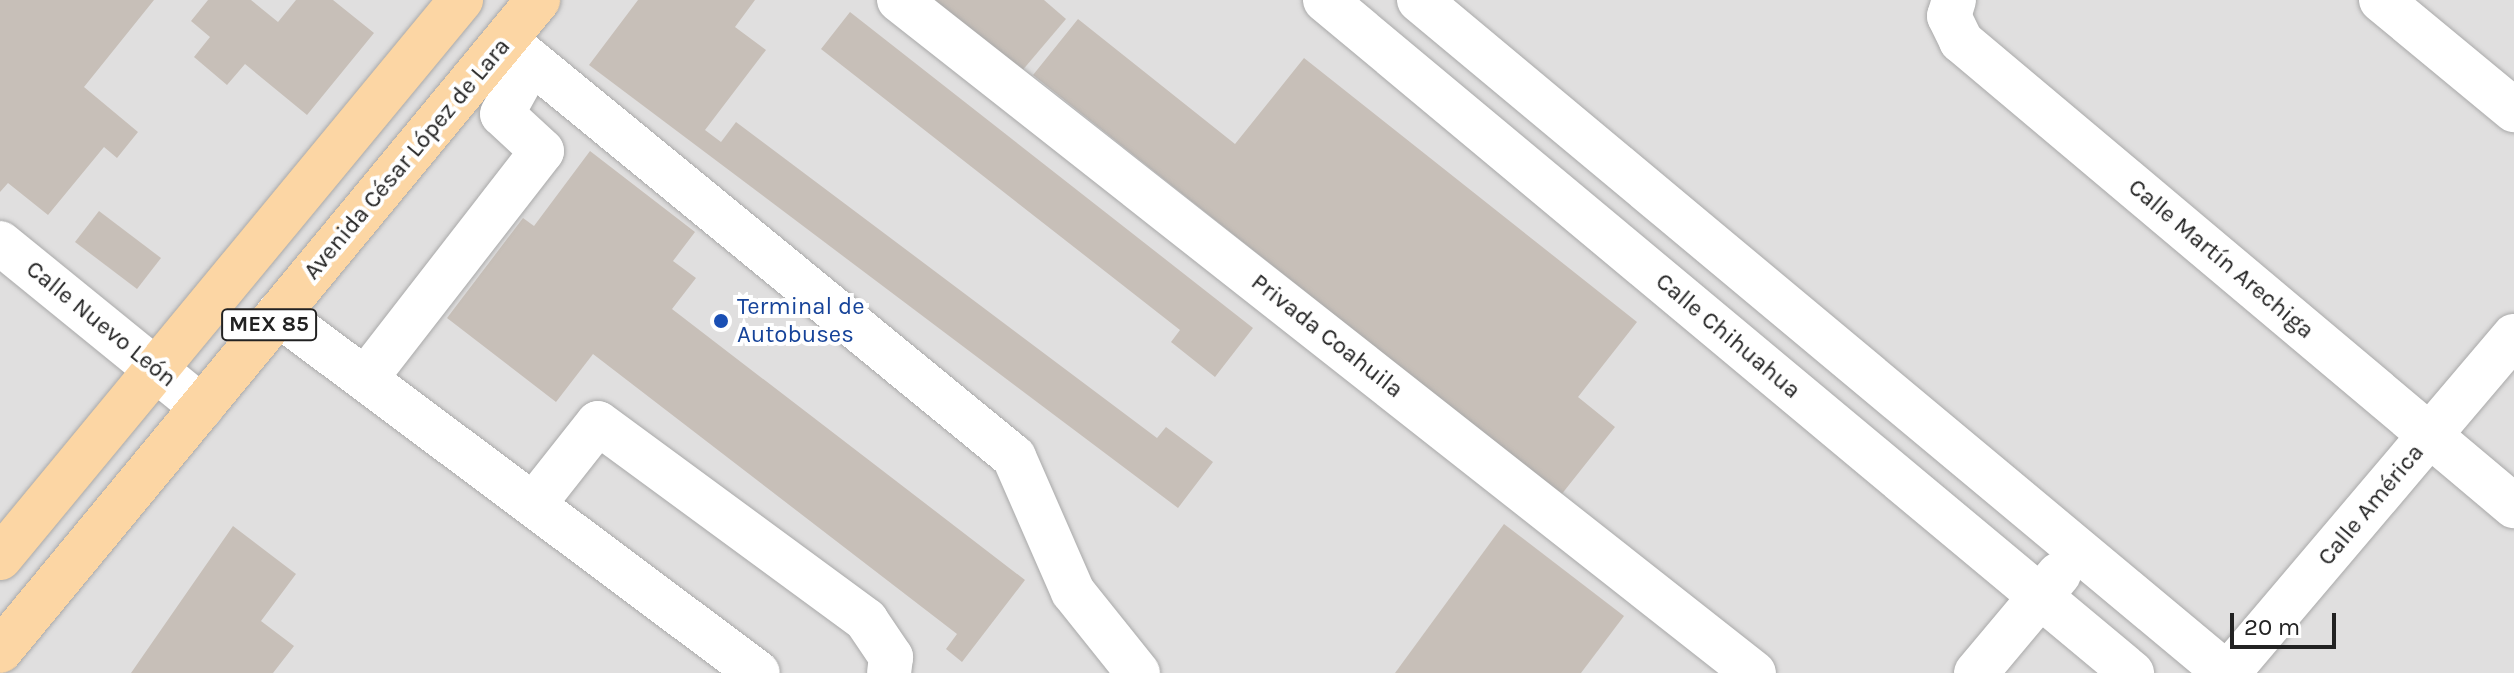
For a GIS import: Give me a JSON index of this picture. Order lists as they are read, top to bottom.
{
  "streets": {
    "main road": ["Avenida César López de Lara", "MEX 85"],
    "street": [
      "Calle Martín Arechiga",
      "Calle Nuevo León",
      "Privada Coahuila",
      "Calle Chihuahua",
      "Calle América"
    ]
  },
  "crossings": [
    ["Avenida César López de Lara", "Calle Nuevo León"],
    ["Calle Martín Arechiga", "Calle América"],
    ["Calle Nuevo León", "MEX 85"]
  ],
  "places": ["Terminal de Autobuses"],
  "scale_bar": "20 m"
}
